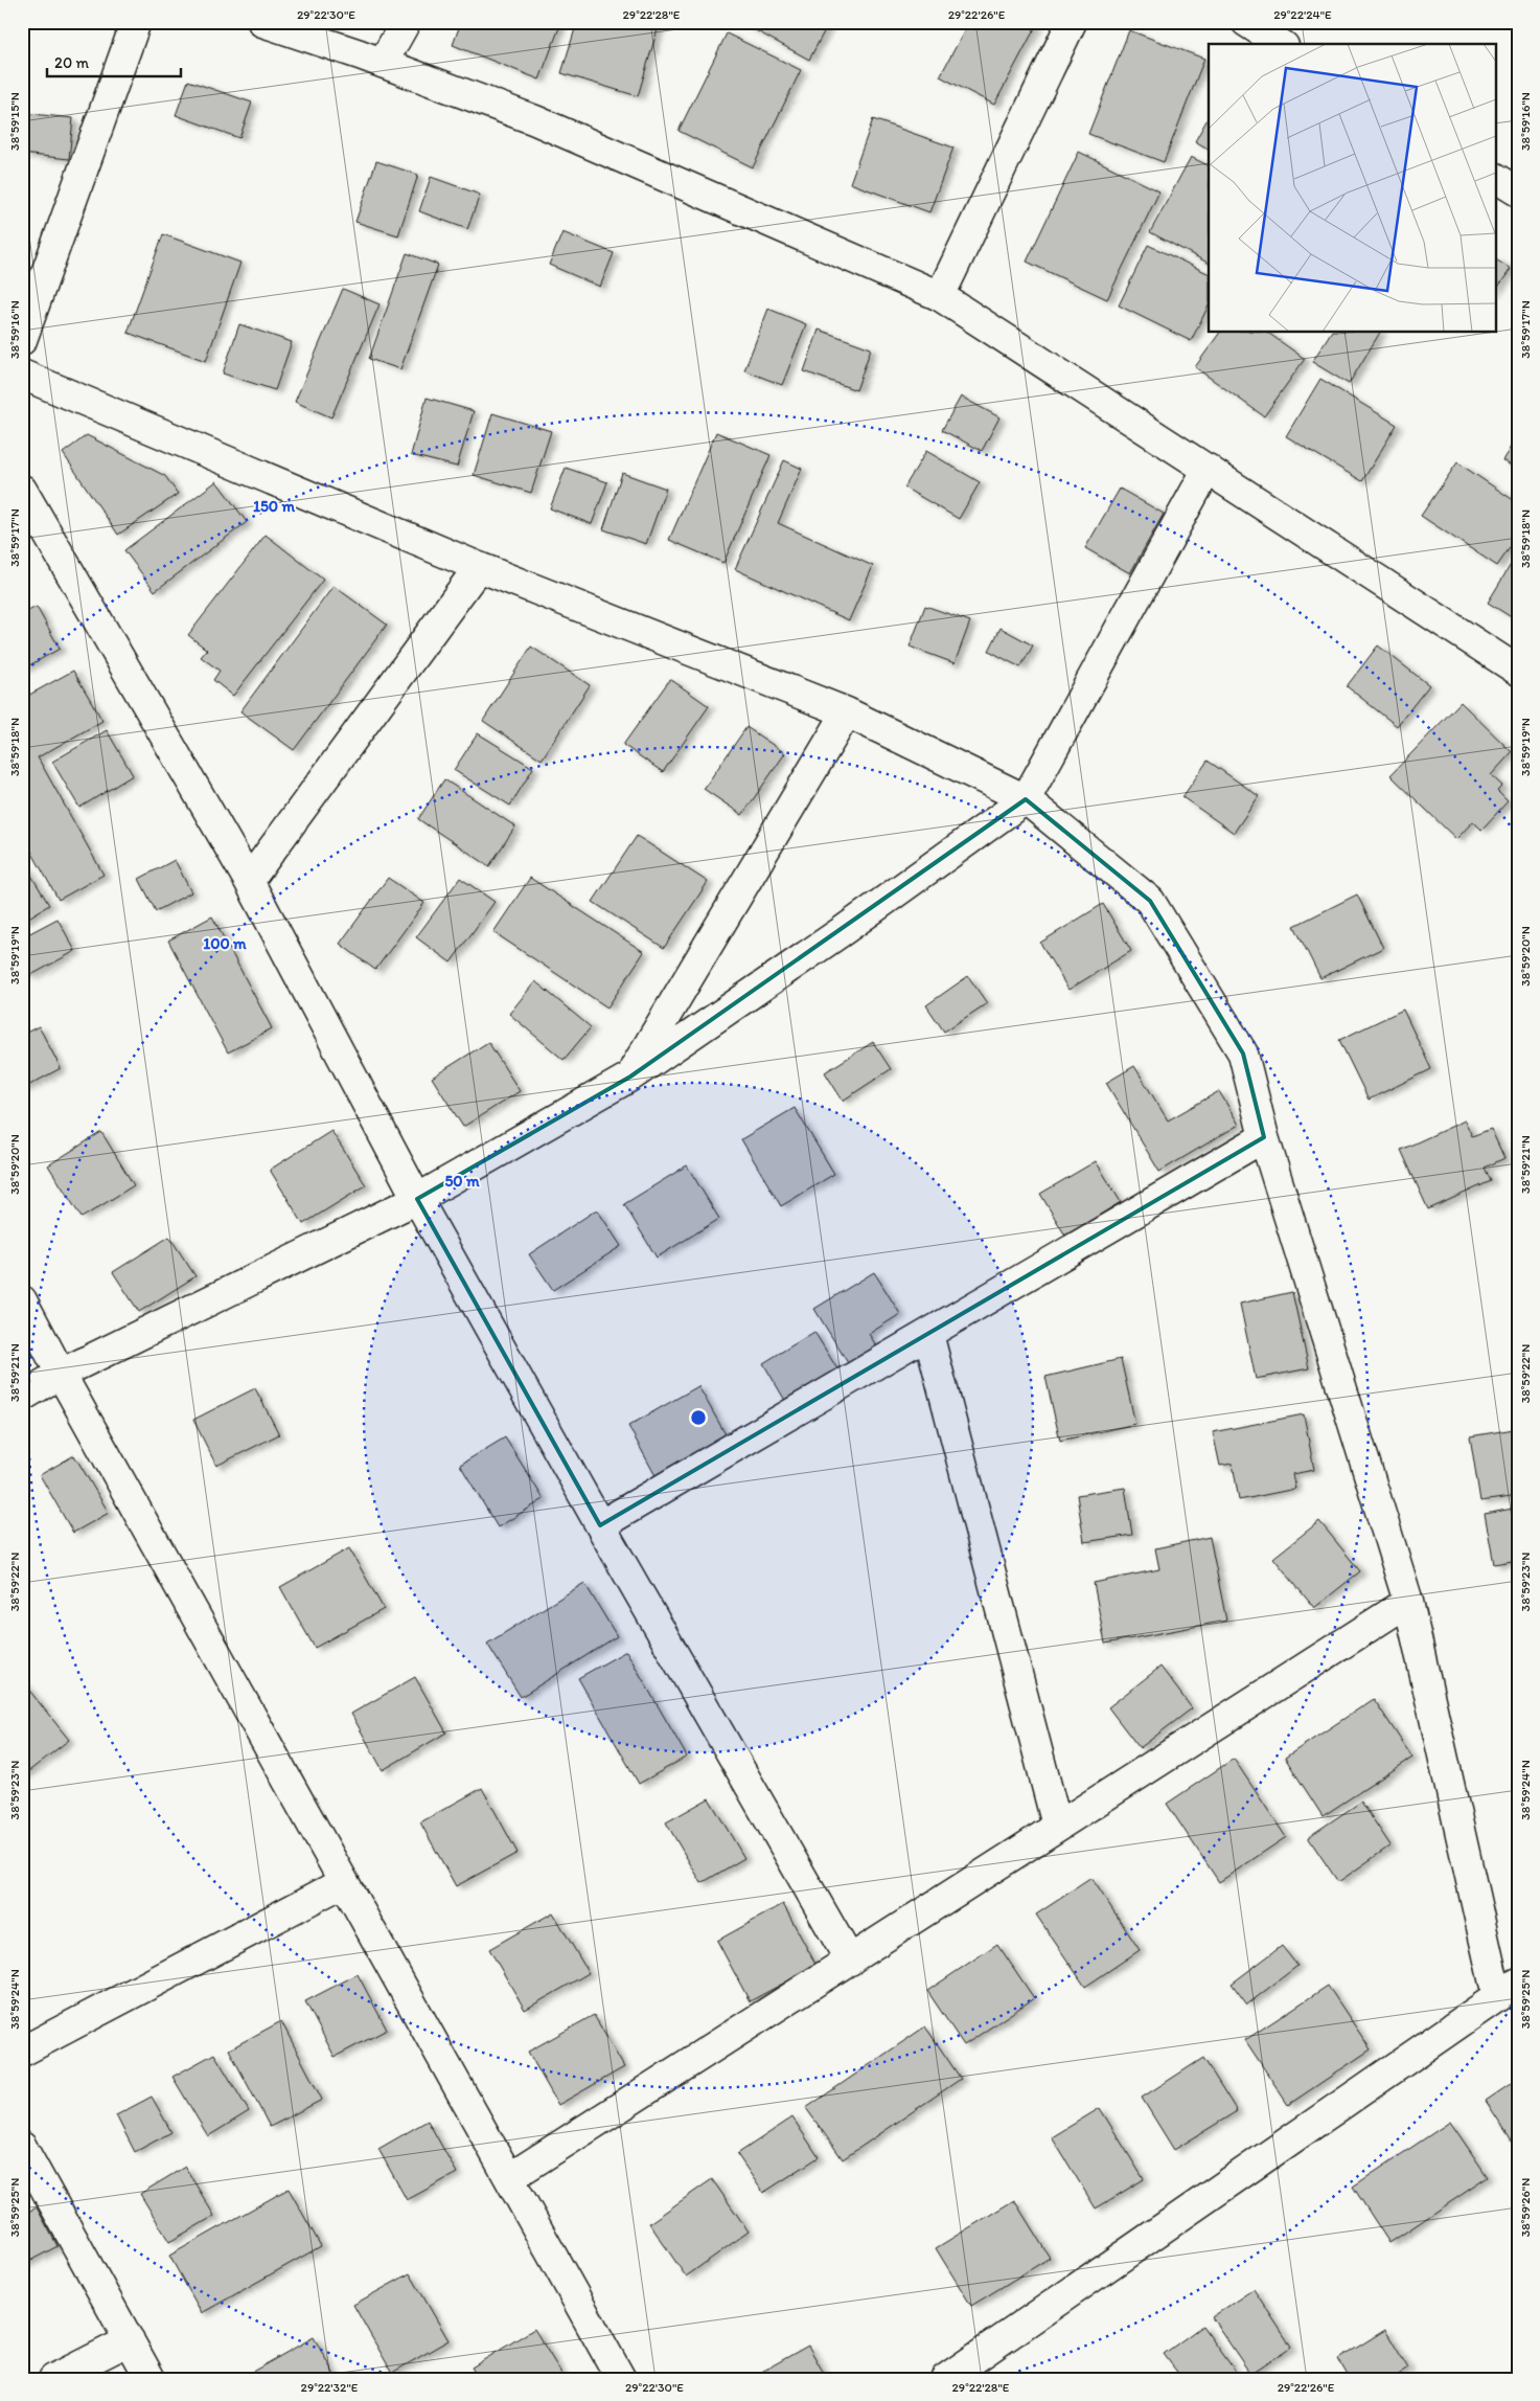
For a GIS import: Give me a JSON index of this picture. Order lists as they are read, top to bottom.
{
  "scale_bar": "20 m",
  "coordinates": [
    "29°22'30\"E",
    "29°22'28\"E",
    "29°22'26\"E",
    "29°22'24\"E",
    "38°59'15\"N",
    "38°59'16\"N",
    "38°59'17\"N",
    "38°59'18\"N",
    "38°59'19\"N",
    "38°59'20\"N",
    "38°59'21\"N",
    "38°59'22\"N",
    "38°59'23\"N",
    "38°59'24\"N",
    "38°59'25\"N",
    "38°59'26\"N",
    "29°22'32\"E"
  ],
  "rings": ["150 m", "100 m", "50 m"]
}
